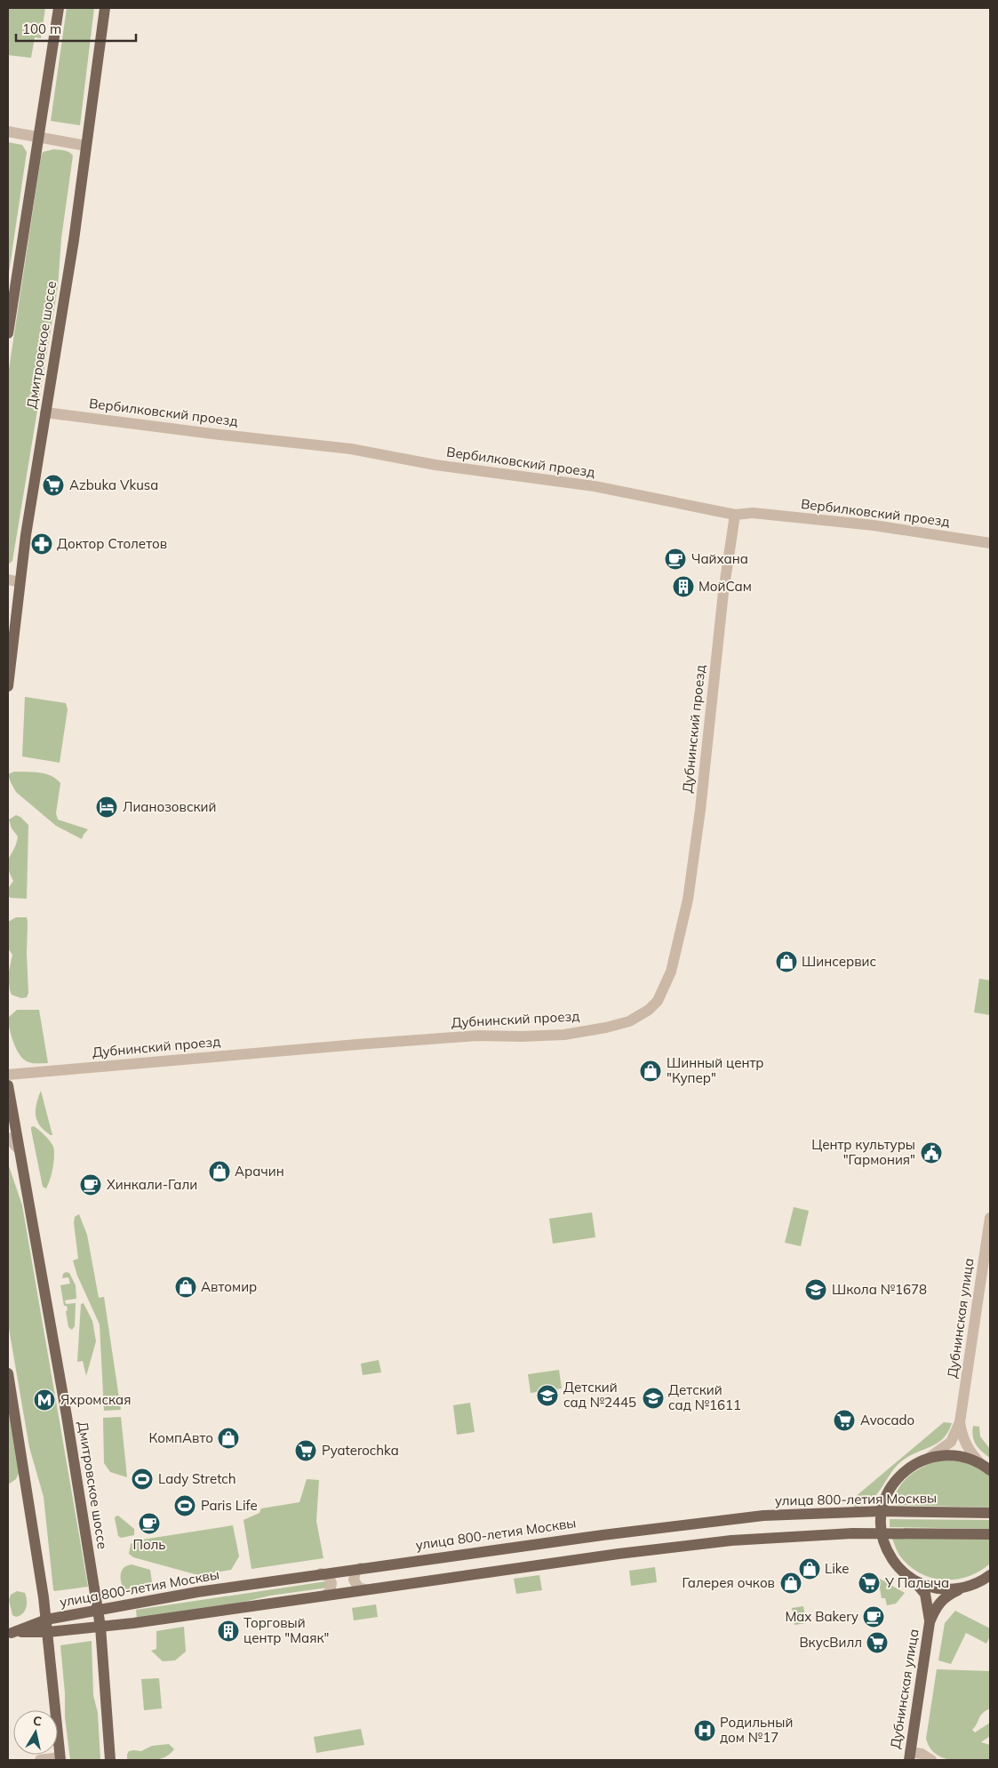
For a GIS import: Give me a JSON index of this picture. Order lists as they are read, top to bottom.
{
  "streets": {
    "main road": ["Дмитровское шоссе", "Дубнинская улица", "улица 800-летия Москвы"],
    "street": ["Вербилковский проезд", "Дубнинский проезд"]
  },
  "crossings": [
    ["Дмитровское шоссе", "Вербилковский проезд"],
    ["Дмитровское шоссе", "улица 800-летия Москвы"],
    ["Вербилковский проезд", "Дубнинский проезд"],
    ["Дубнинская улица", "улица 800-летия Москвы"]
  ],
  "places": {
    "supermarket": [
      "Azbuka Vkusa",
      "Avocado",
      "Pyaterochka",
      "У Палыча",
      "ВкусВилл"
    ],
    "pharmacy": ["Доктор Столетов"],
    "cafe": [
      "Чайхана",
      "Хинкали-Гали",
      "Поль",
      "Max Bakery"
    ],
    "building": ["МойСам", "Торговый центр \"Маяк\""],
    "hotel": ["Лианозовский"],
    "shop": [
      "Шинсервис",
      "Шинный центр \"Купер\"",
      "Арачин",
      "Автомир",
      "КомпАвто",
      "Like",
      "Галерея очков"
    ],
    "public building": ["Центр культуры \"Гармония\""],
    "school or university": ["Школа №1678", "Детский сад №2445", "Детский сад №1611"],
    "metro station": ["Яхромская"],
    "sports": ["Lady Stretch", "Paris Life"],
    "hospital": ["Родильный дом №17"]
  },
  "scale_bar": "100 m",
  "north": "top"
}
